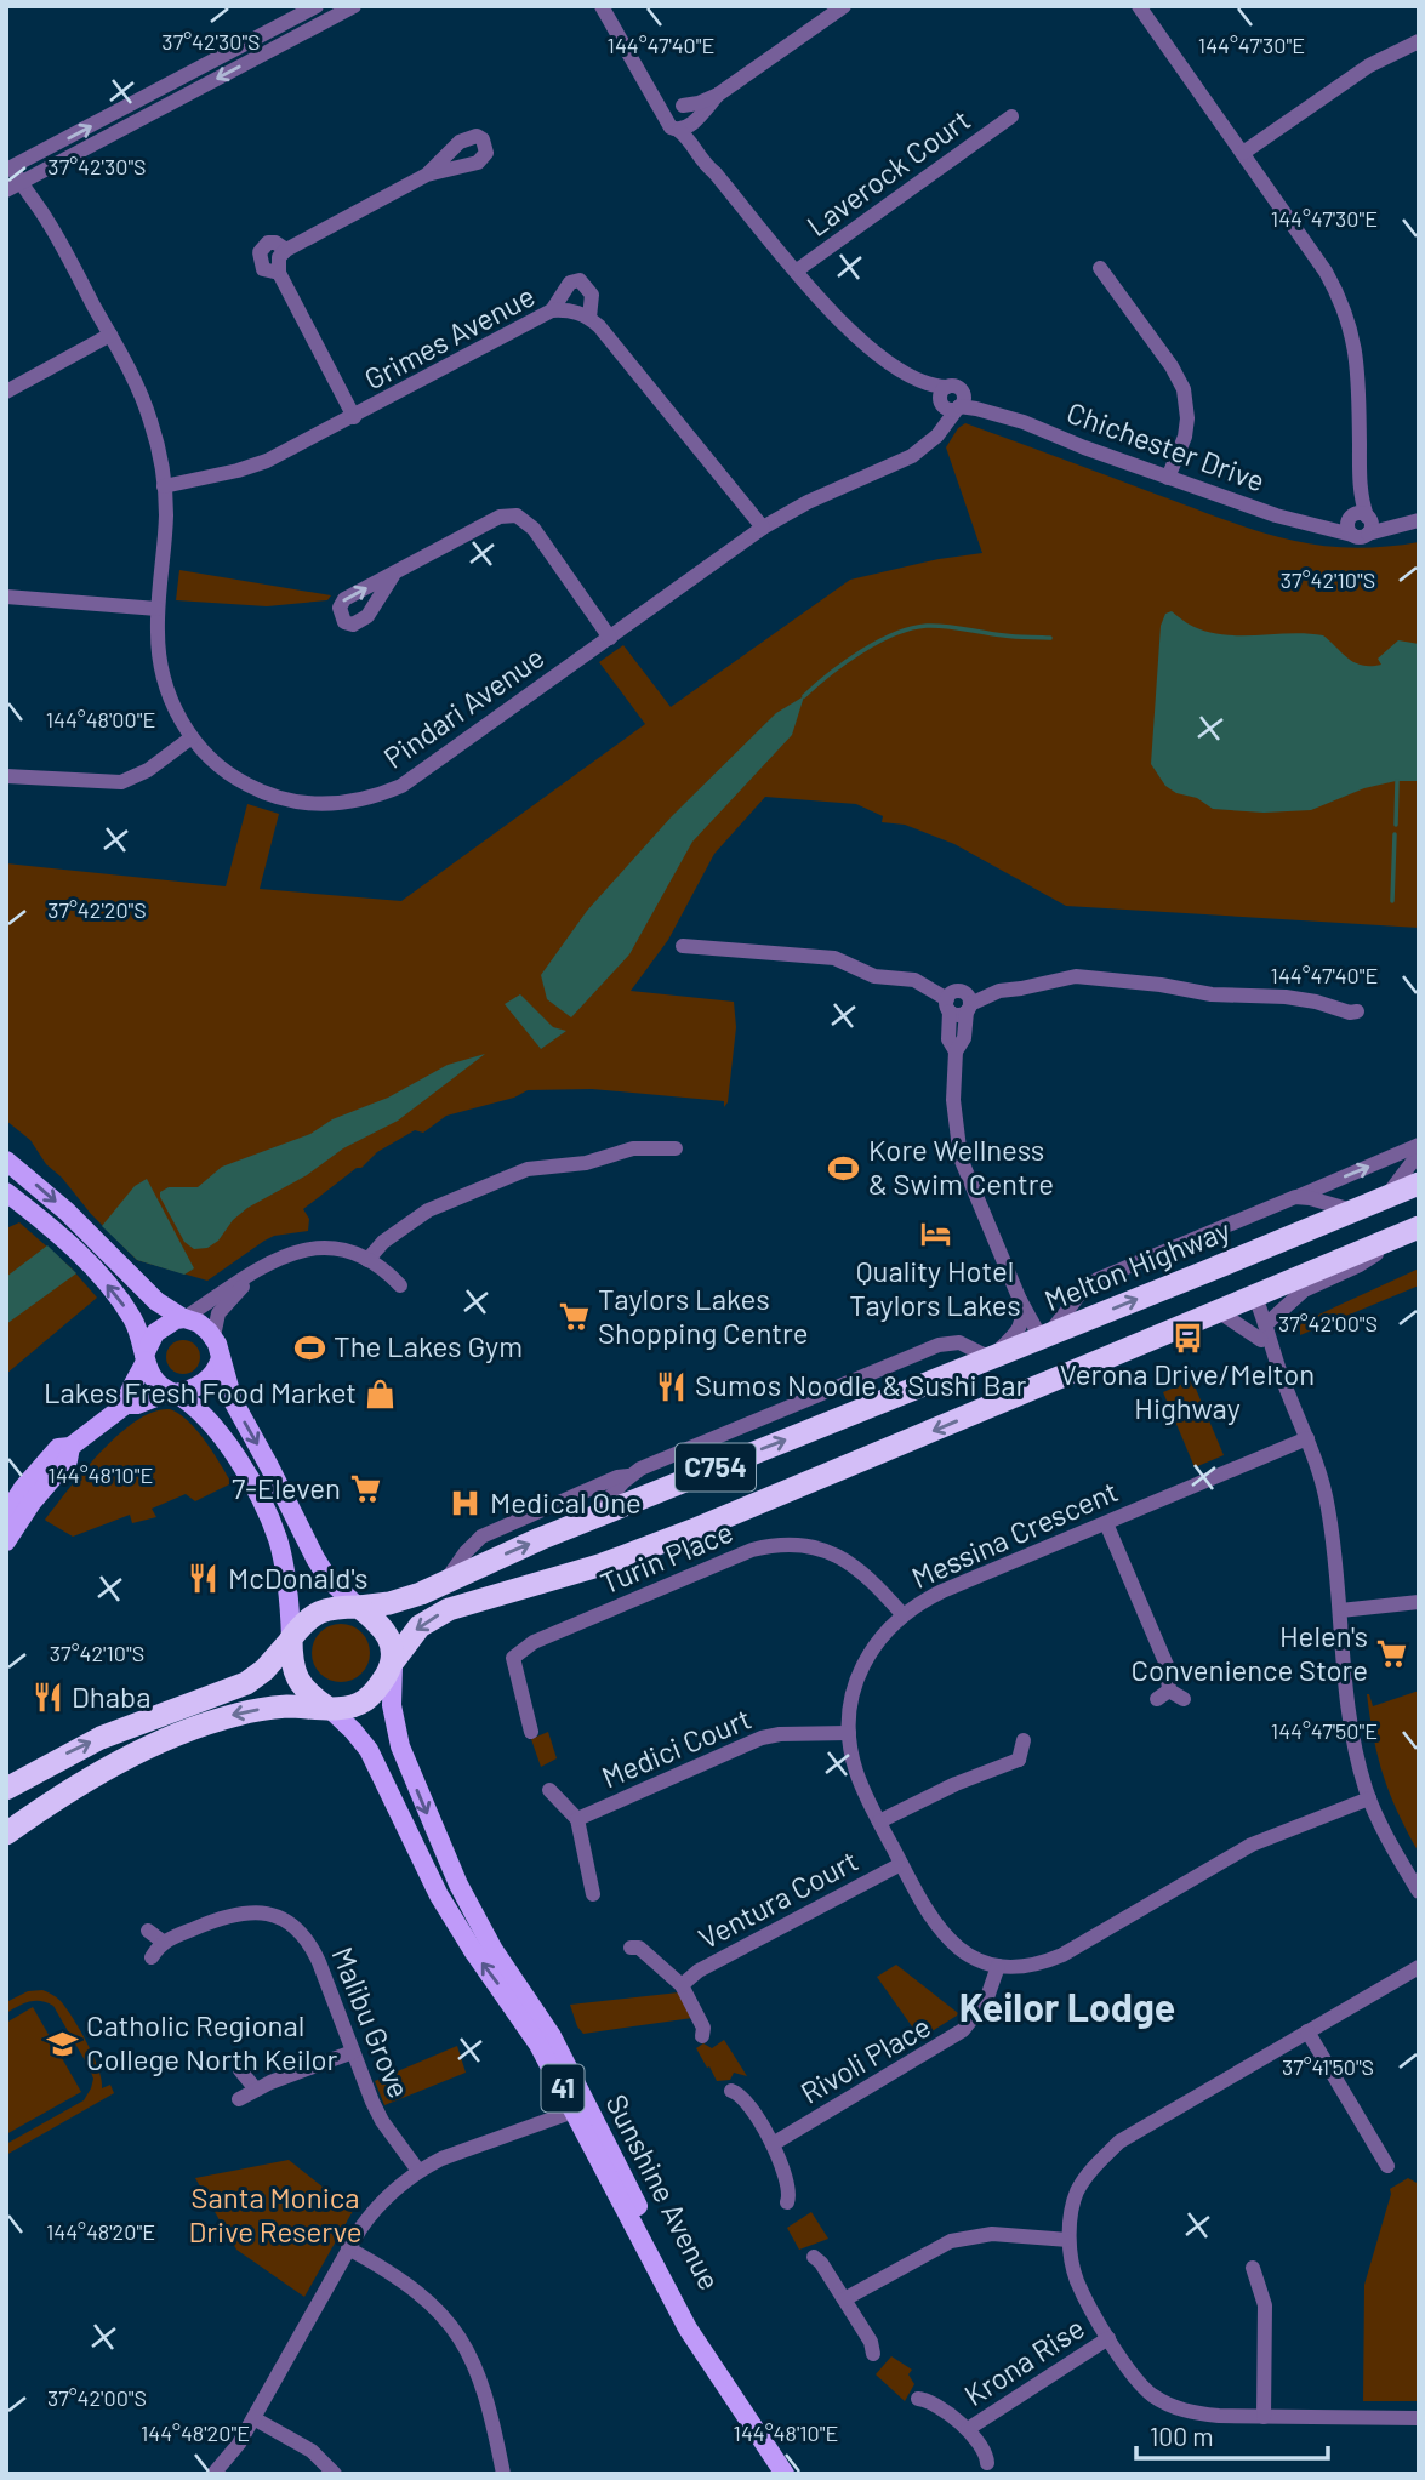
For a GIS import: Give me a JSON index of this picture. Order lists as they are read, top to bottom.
{
  "streets": {
    "highway": ["Melton Highway", "C754", "41"],
    "main road": ["Sunshine Avenue"],
    "street": [
      "Laverock Court",
      "Grimes Avenue",
      "Chichester Drive",
      "Pindari Avenue",
      "Messina Crescent",
      "Turin Place",
      "Medici Court",
      "Ventura Court",
      "Malibu Grove",
      "Rivoli Place",
      "Krona Rise"
    ]
  },
  "crossings": [
    ["Laverock Court", "Chichester Drive"],
    ["Grimes Avenue", "Pindari Avenue"],
    ["Chichester Drive", "Pindari Avenue"],
    ["Melton Highway", "C754"],
    ["Melton Highway", "41"],
    ["Melton Highway", "Sunshine Avenue"],
    ["C754", "41"],
    ["C754", "Sunshine Avenue"],
    ["Messina Crescent", "Turin Place"],
    ["Messina Crescent", "Medici Court"],
    ["Messina Crescent", "Ventura Court"],
    ["Messina Crescent", "Rivoli Place"],
    ["41", "Sunshine Avenue"]
  ],
  "districts": ["Keilor Lodge"],
  "parks": ["Santa Monica Drive Reserve"],
  "places": {
    "sports": ["Kore Wellness & Swim Centre", "The Lakes Gym"],
    "hotel": ["Quality Hotel Taylors Lakes"],
    "supermarket": ["Taylors Lakes Shopping Centre", "7-Eleven", "Helen's Convenience Store"],
    "bus stop": ["Verona Drive/Melton Highway"],
    "restaurant": ["Sumos Noodle & Sushi Bar", "McDonald's", "Dhaba"],
    "shop": ["Lakes Fresh Food Market"],
    "hospital": ["Medical One"],
    "school or university": ["Catholic Regional College North Keilor"]
  },
  "scale_bar": "100 m",
  "coordinates": [
    "37°42'30\"S",
    "144°47'40\"E",
    "144°47'30\"E",
    "37°42'10\"S",
    "144°48'00\"E",
    "37°42'20\"S",
    "37°42'00\"S",
    "144°48'10\"E",
    "144°47'50\"E",
    "37°41'50\"S",
    "144°48'20\"E"
  ]
}
